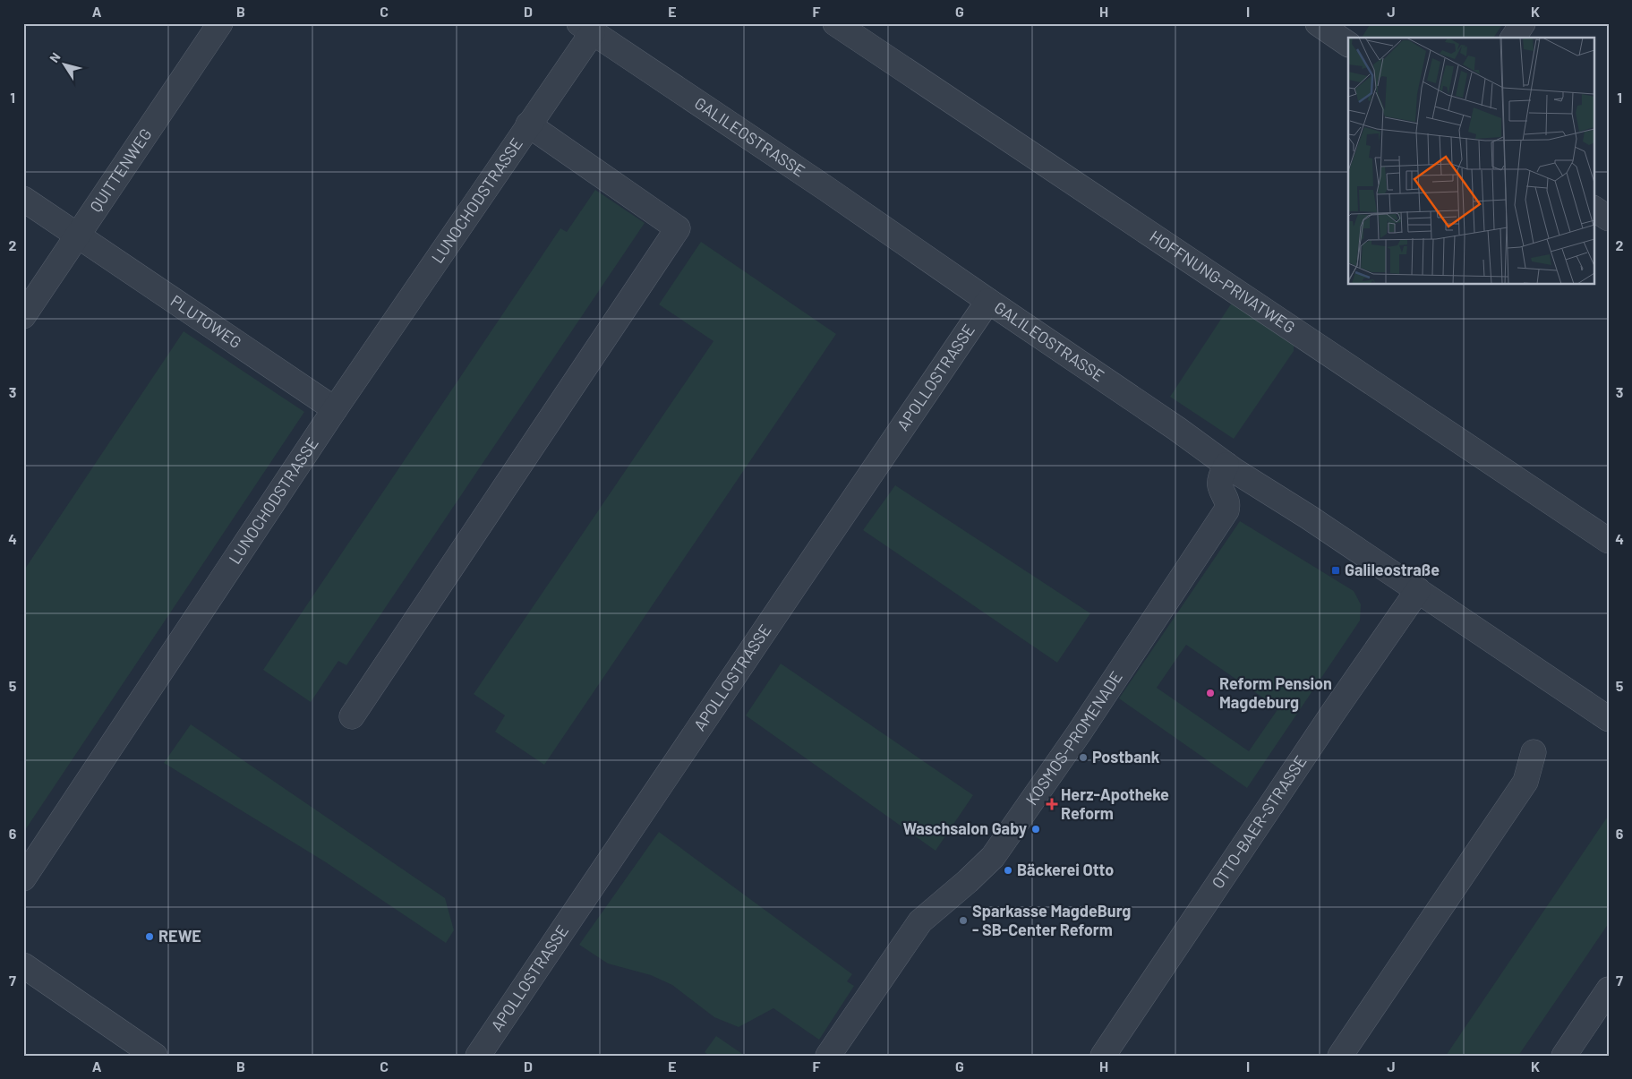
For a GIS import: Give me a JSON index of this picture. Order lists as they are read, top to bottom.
{
  "streets": {
    "street": [
      "GALILEOSTRASSE",
      "QUITTENWEG",
      "LUNOCHODSTRASSE",
      "HOFFNUNG-PRIVATWEG",
      "PLUTOWEG",
      "APOLLOSTRASSE",
      "KOSMOS-PROMENADE",
      "OTTO-BAER-STRASSE"
    ]
  },
  "crossings": [
    ["GALILEOSTRASSE", "LUNOCHODSTRASSE"],
    ["GALILEOSTRASSE", "APOLLOSTRASSE"],
    ["GALILEOSTRASSE", "KOSMOS-PROMENADE"],
    ["GALILEOSTRASSE", "OTTO-BAER-STRASSE"],
    ["QUITTENWEG", "PLUTOWEG"],
    ["LUNOCHODSTRASSE", "PLUTOWEG"]
  ],
  "places": {
    "transit": ["Galileostraße"],
    "other": [
      "Reform Pension Magdeburg",
      "Postbank",
      "Waschsalon Gaby",
      "Bäckerei Otto",
      "Sparkasse MagdeBurg - SB-Center Reform",
      "REWE"
    ],
    "health": ["Herz-Apotheke Reform"]
  },
  "north": "top left",
  "grid": {
    "columns": [
      "A",
      "B",
      "C",
      "D",
      "E",
      "F",
      "G",
      "H",
      "I",
      "J",
      "K"
    ],
    "rows": [
      "1",
      "2",
      "3",
      "4",
      "5",
      "6",
      "7"
    ]
  }
}
